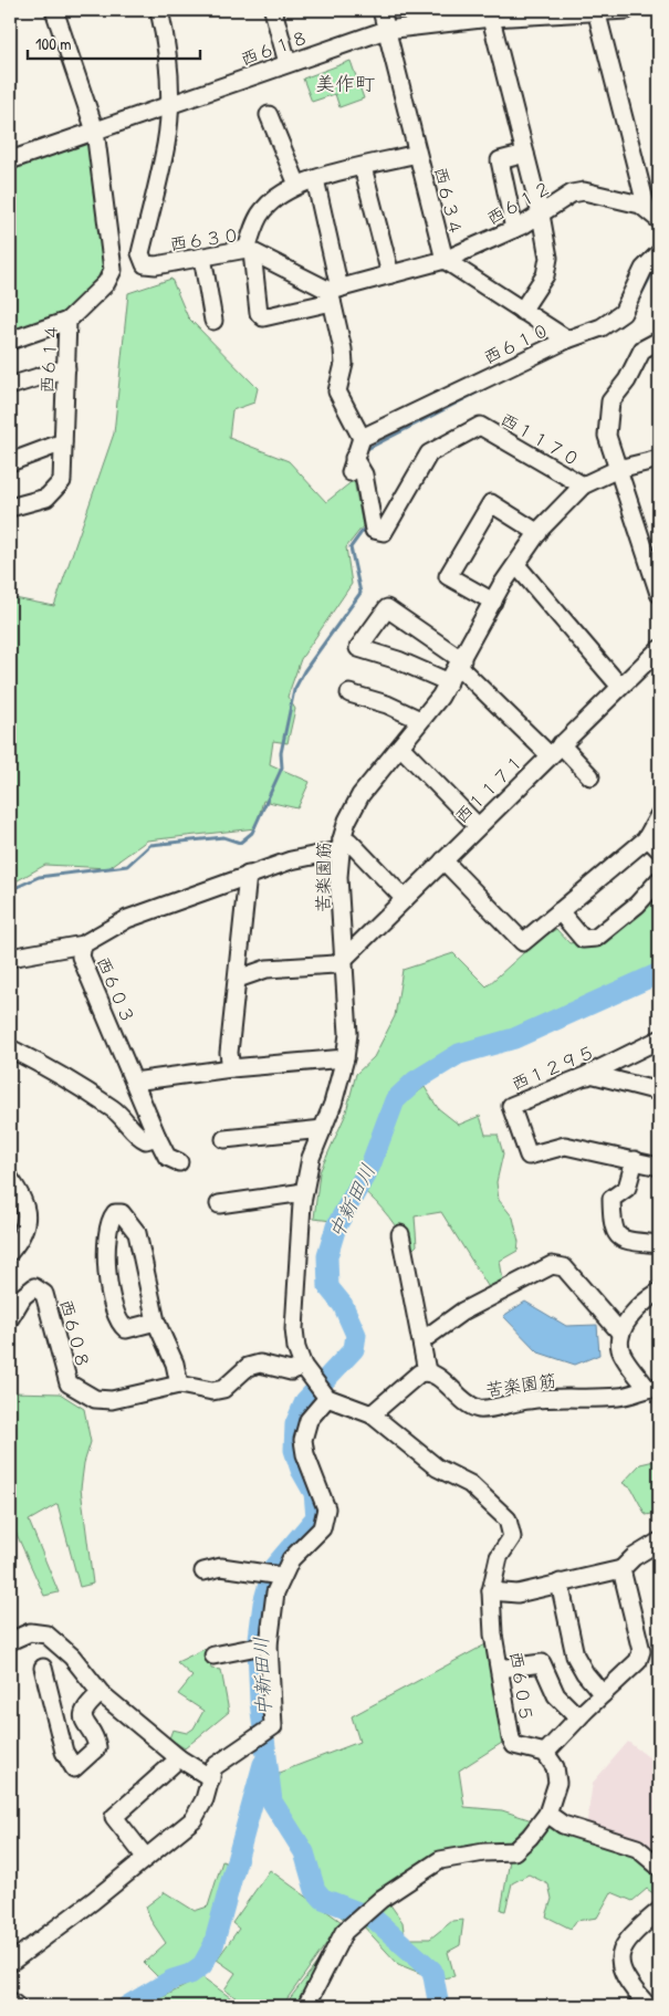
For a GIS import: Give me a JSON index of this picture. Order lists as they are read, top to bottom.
{
  "streets": {
    "street": [
      "西６１８",
      "西６３４",
      "西６１２",
      "西６３０",
      "西６１０",
      "西６１４",
      "西１１７０",
      "西１１７１",
      "苦楽園筋",
      "西６０３",
      "西１２９５",
      "西６０８",
      "西６０５"
    ]
  },
  "crossings": [
    ["西６１８", "西６３４"],
    ["西６１８", "西６３０"],
    ["西６１８", "西６１４"],
    ["西６３４", "西６１２"],
    ["西６３４", "西６１０"],
    ["西６１２", "西６３０"],
    ["西６１０", "西１１７０"],
    ["西１１７０", "苦楽園筋"],
    ["西１１７１", "苦楽園筋"],
    ["苦楽園筋", "西６０３"],
    ["苦楽園筋", "西６０８"]
  ],
  "districts": ["美作町"],
  "water": ["中新田川"],
  "scale_bar": "100 m"
}
